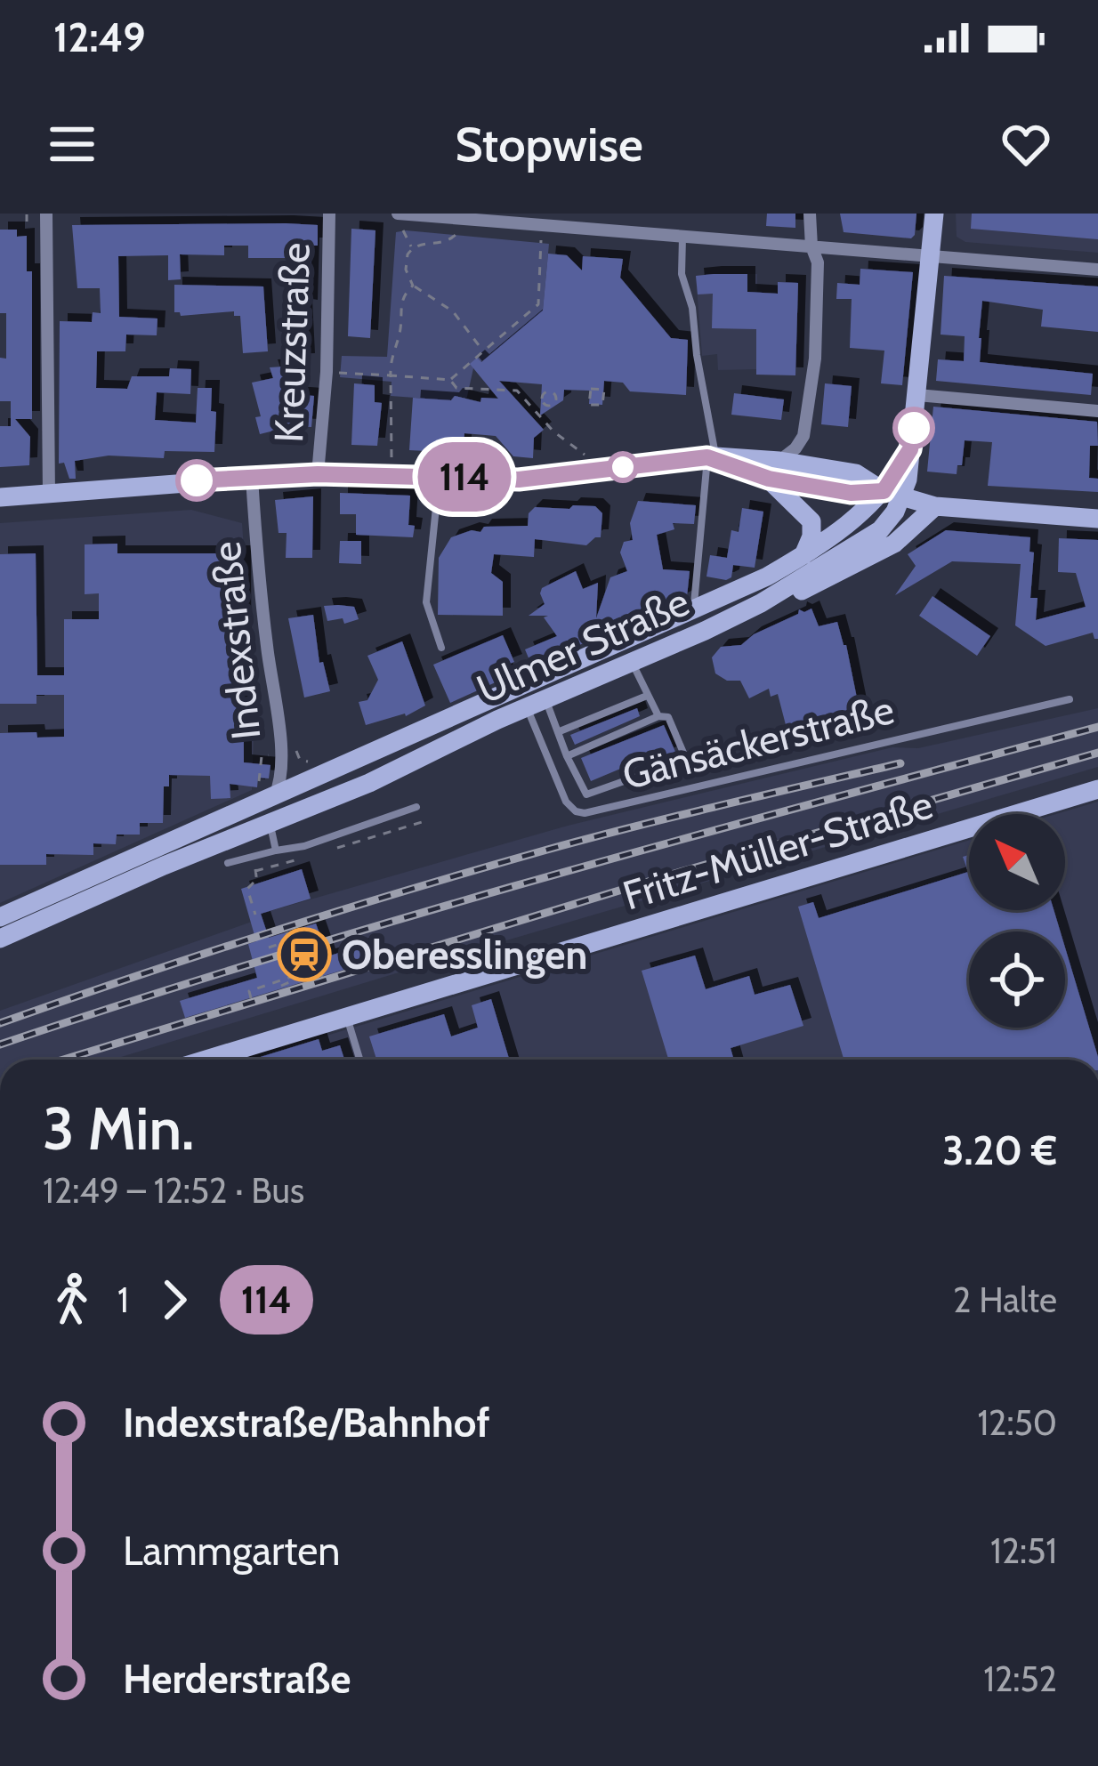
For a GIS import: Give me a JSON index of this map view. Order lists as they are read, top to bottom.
{
  "streets": {
    "main road": ["Ulmer Straße", "Fritz-Müller-Straße"],
    "street": ["Kreuzstraße", "Indexstraße"],
    "lane": ["Gänsäckerstraße"]
  },
  "crossings": [
    ["Indexstraße", "Ulmer Straße"],
    ["Ulmer Straße", "Gänsäckerstraße"]
  ],
  "places": {
    "station": ["Oberesslingen"]
  },
  "lines": ["bus line 114"],
  "north": "top left",
  "page": {
    "status": "12:49",
    "header": "Stopwise",
    "on_map": "114",
    "heading": ["3 Min.", "12:49 – 12:52 · Bus", "3.20 €"],
    "legs": ["1", "114", "2 Halte"],
    "list": [
      {
        "name": "Indexstraße/Bahnhof",
        "value": "12:50"
      },
      {
        "name": "Lammgarten",
        "value": "12:51"
      },
      {
        "name": "Herderstraße",
        "value": "12:52"
      }
    ]
  }
}
